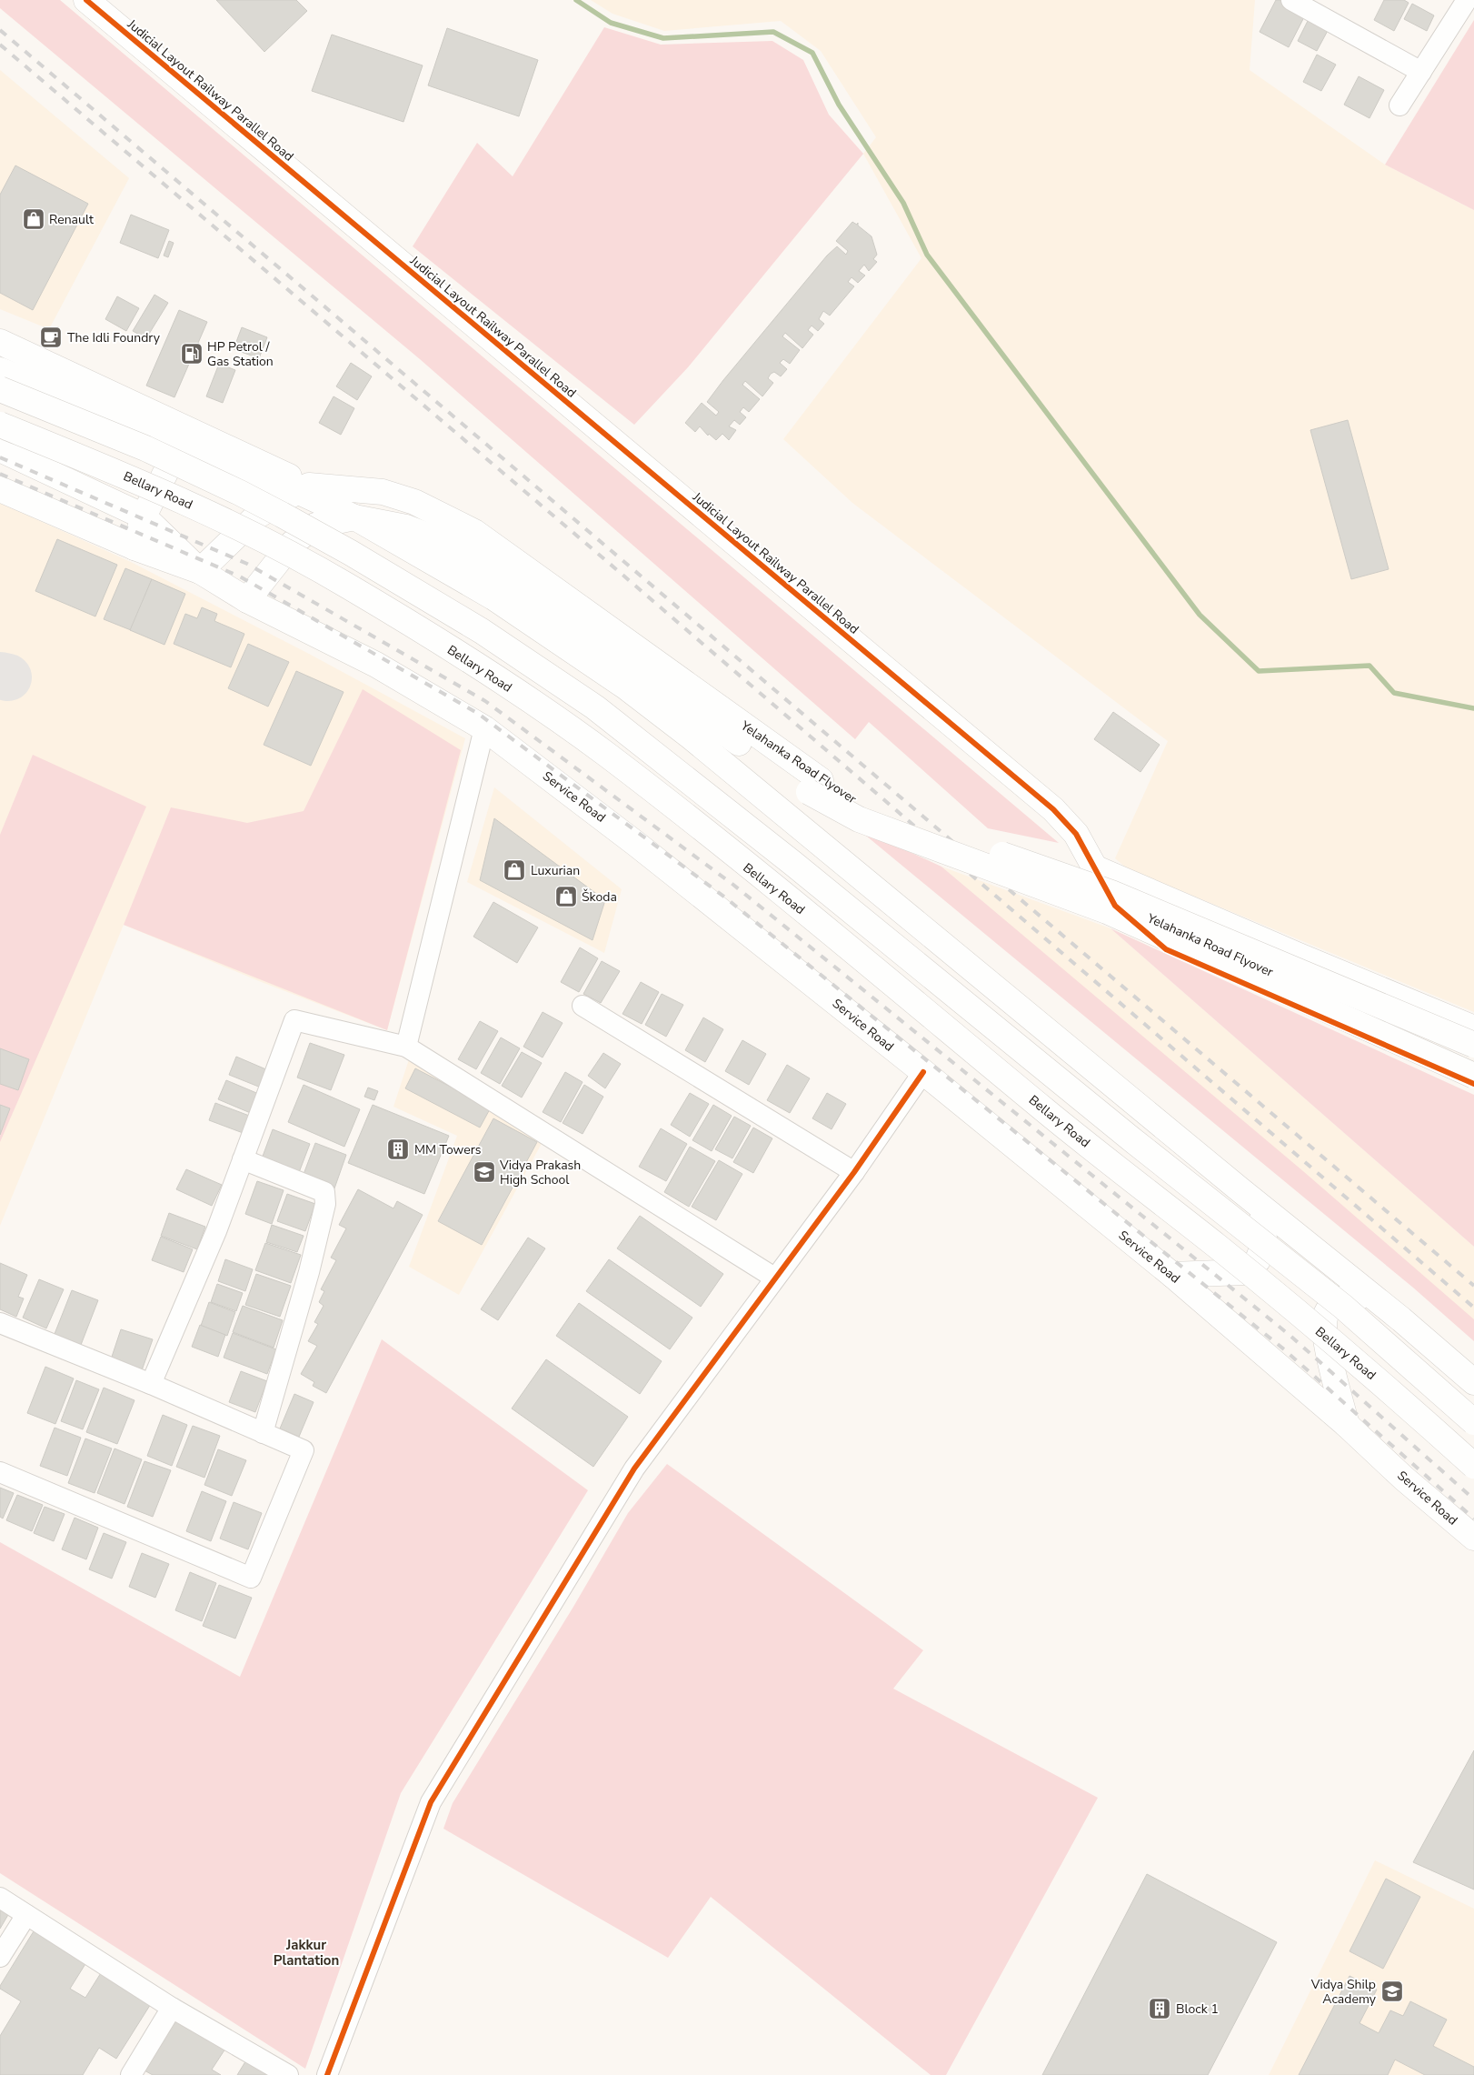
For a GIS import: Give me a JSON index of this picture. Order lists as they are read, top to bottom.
{
  "streets": {
    "main road": [
      "Judicial Layout Railway Parallel Road",
      "Bellary Road",
      "Yelahanka Road Flyover",
      "Service Road"
    ]
  },
  "districts": ["Jakkur Plantation"],
  "places": {
    "shop": ["Renault", "Luxurian", "Škoda"],
    "cafe": ["The Idli Foundry"],
    "fuel station": ["HP Petrol / Gas Station"],
    "building": ["MM Towers", "Block 1"],
    "school or university": ["Vidya Prakash High School", "Vidya Shilp Academy"]
  }
}
